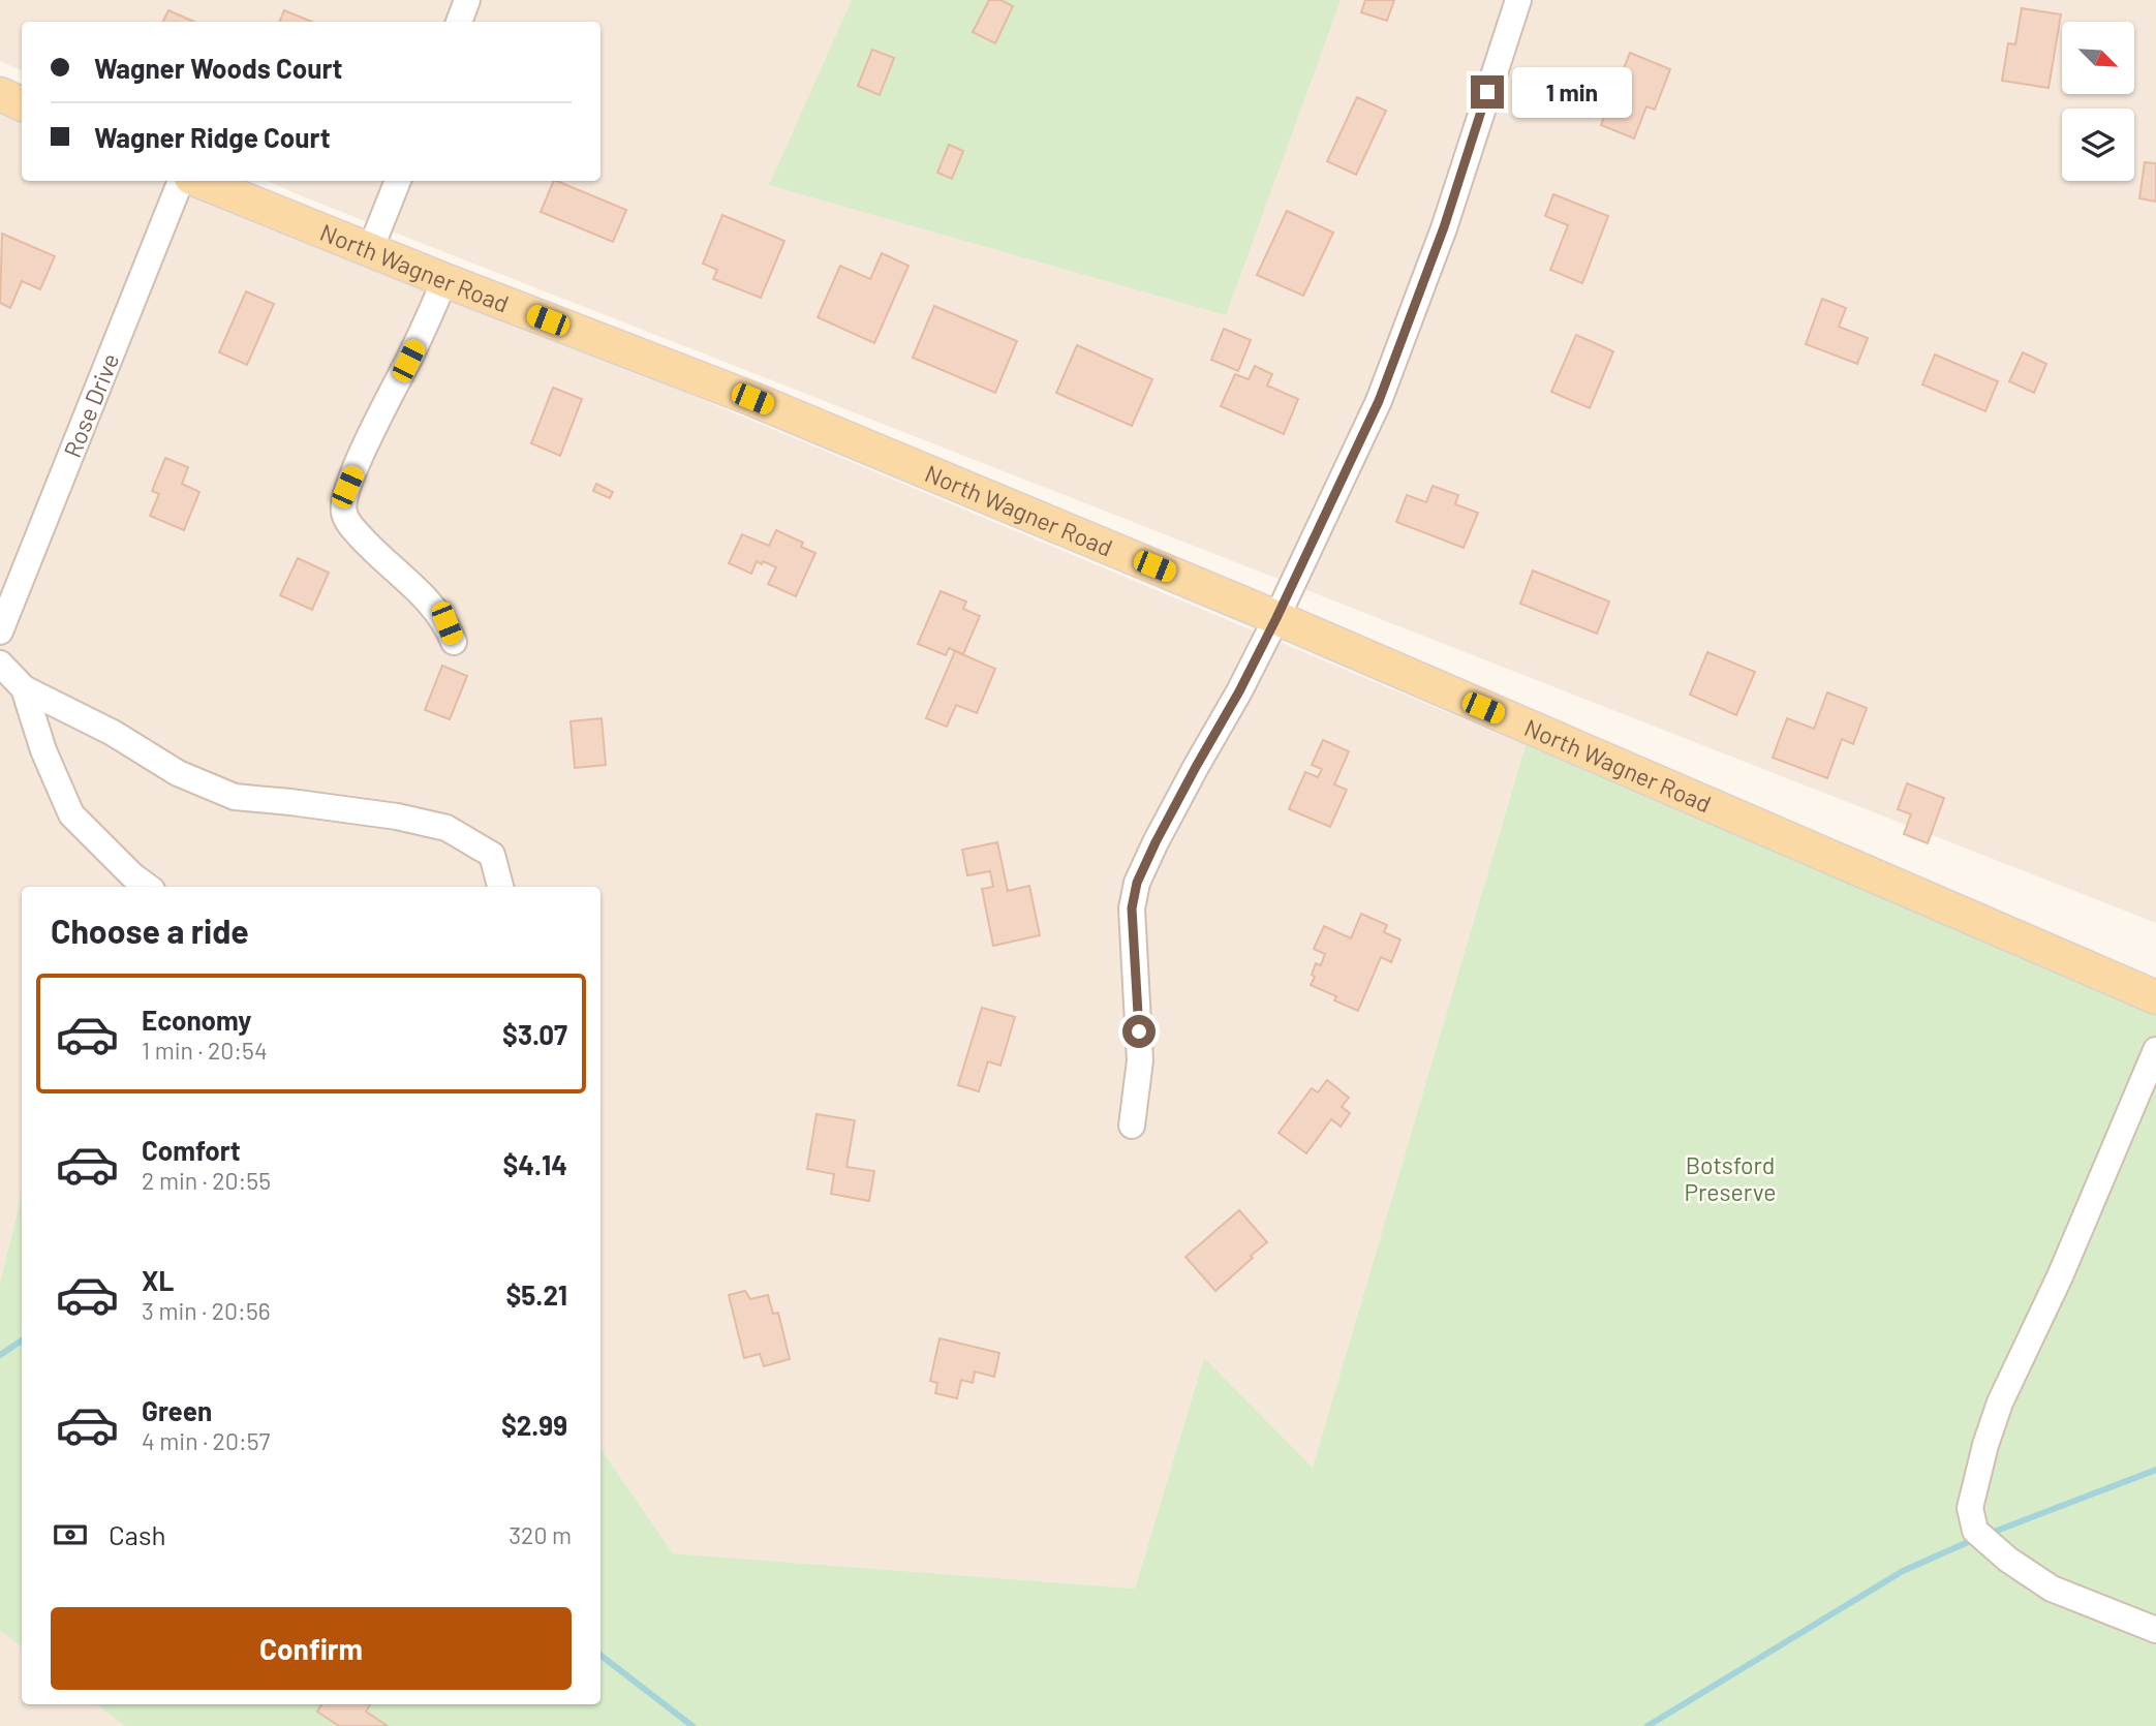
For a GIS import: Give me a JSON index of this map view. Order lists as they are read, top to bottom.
{
  "streets": {
    "main road": ["North Wagner Road"],
    "street": ["Rose Drive"]
  },
  "parks": ["Botsford Preserve"],
  "north": "bottom right",
  "page": {
    "banner": ["Wagner Woods Court", "Wagner Ridge Court"],
    "bubble": "1 min",
    "heading": "Choose a ride",
    "list": [
      {
        "name": "Economy",
        "note": "1 min · 20:54",
        "value": "$3.07"
      },
      {
        "name": "Comfort",
        "note": "2 min · 20:55",
        "value": "$4.14"
      },
      {
        "name": "XL",
        "note": "3 min · 20:56",
        "value": "$5.21"
      },
      {
        "name": "Green",
        "note": "4 min · 20:57",
        "value": "$2.99"
      }
    ],
    "pay": ["Cash", "320 m"],
    "buttons": "Confirm"
  }
}
